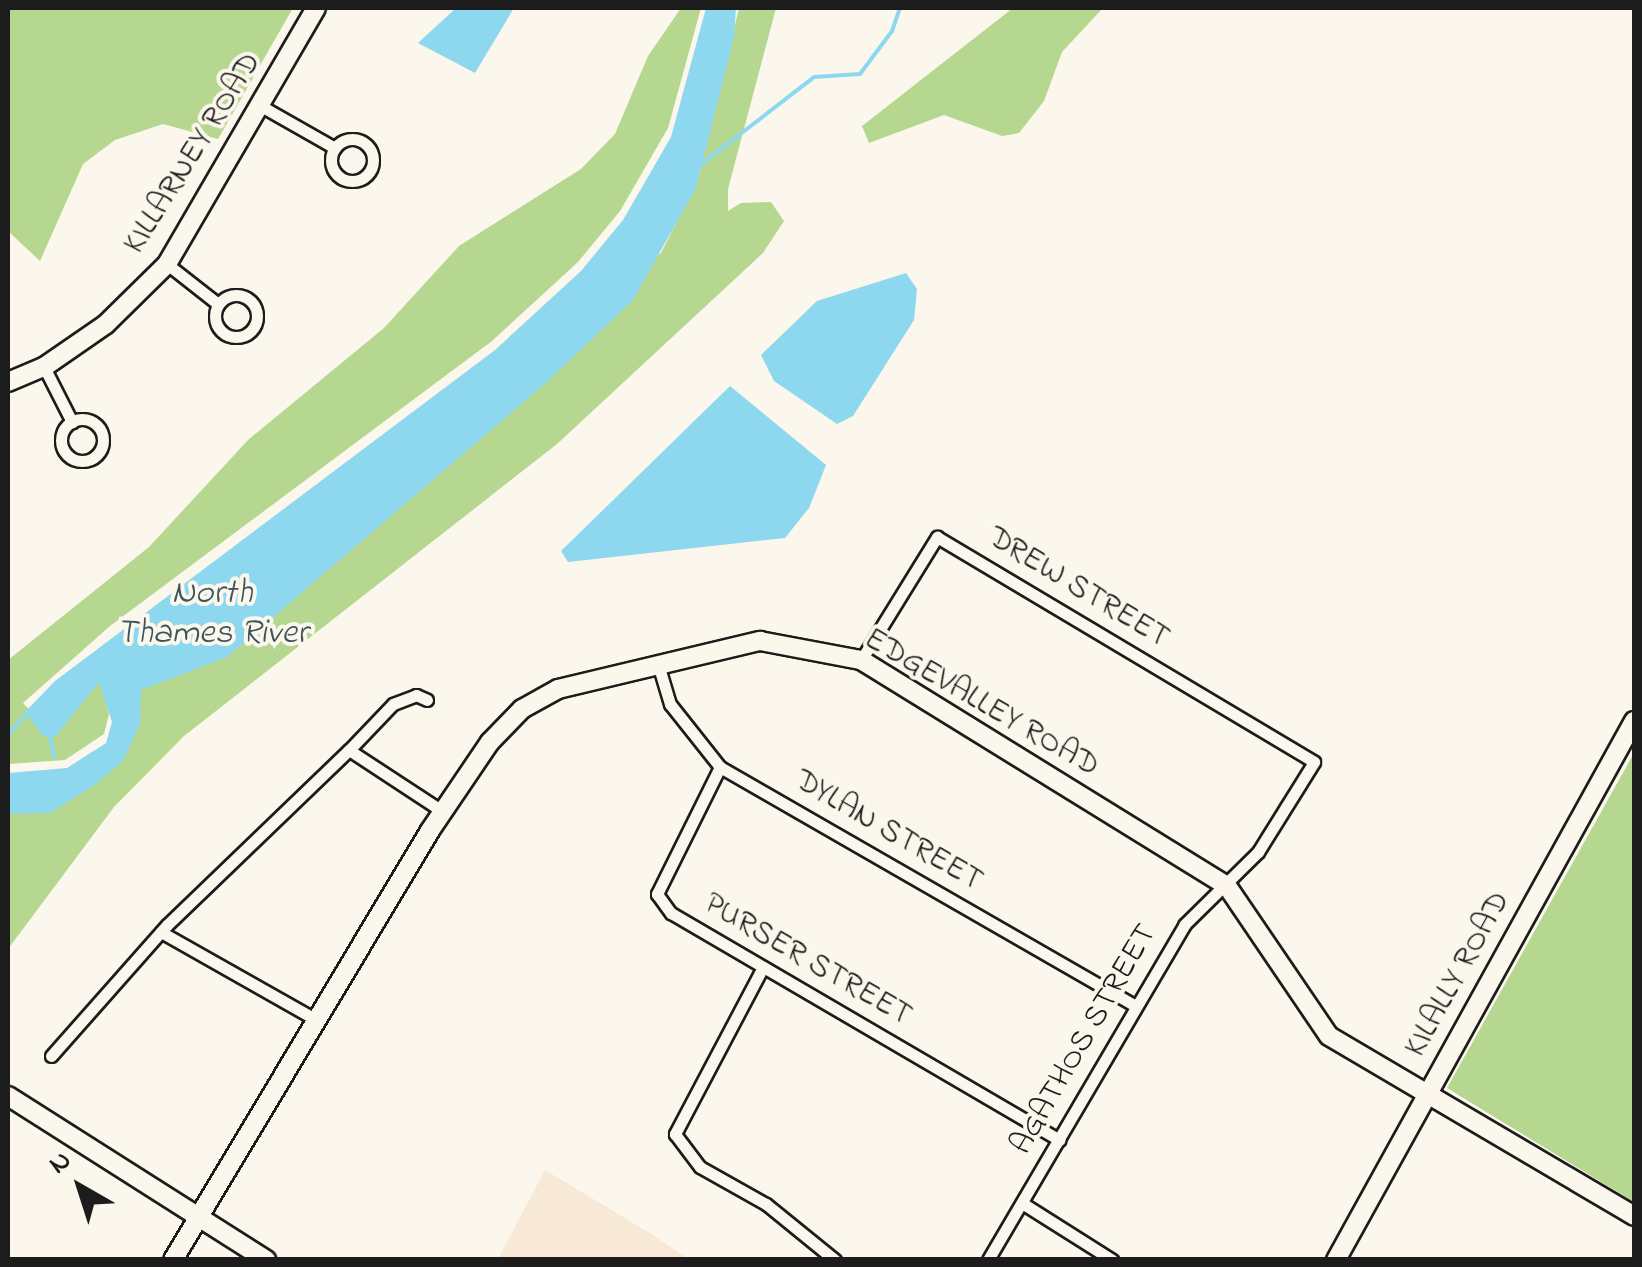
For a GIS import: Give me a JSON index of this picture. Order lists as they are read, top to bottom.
{
  "streets": {
    "street": [
      "KILLARNEY ROAD",
      "DREW STREET",
      "EDGEVALLEY ROAD",
      "DYLAN STREET",
      "PURSER STREET",
      "KILALLY ROAD",
      "AGATHOS STREET"
    ]
  },
  "crossings": [
    ["DREW STREET", "EDGEVALLEY ROAD"],
    ["DREW STREET", "AGATHOS STREET"],
    ["EDGEVALLEY ROAD", "DYLAN STREET"],
    ["EDGEVALLEY ROAD", "KILALLY ROAD"],
    ["EDGEVALLEY ROAD", "AGATHOS STREET"],
    ["DYLAN STREET", "PURSER STREET"],
    ["DYLAN STREET", "AGATHOS STREET"],
    ["PURSER STREET", "AGATHOS STREET"]
  ],
  "water": ["North Thames River"],
  "north": "top left"
}
